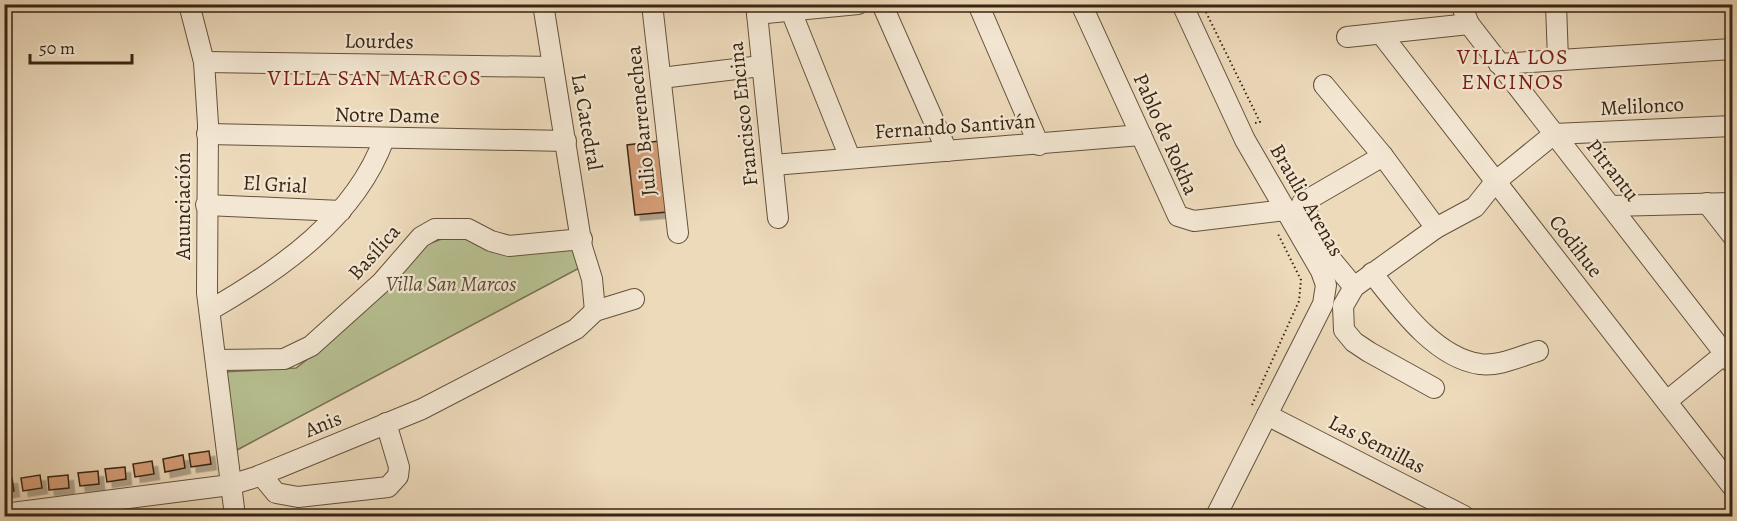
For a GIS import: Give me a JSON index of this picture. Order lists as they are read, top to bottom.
{
  "streets": {
    "street": [
      "Lourdes",
      "Melilonco",
      "Francisco Encina",
      "Notre Dame",
      "Julio Barrenechea",
      "La Catedral",
      "Fernando Santiván",
      "Pablo de Rokha",
      "Pitrantu",
      "El Grial",
      "Braulio Arenas",
      "Anunciación",
      "Codihue",
      "Basílica",
      "Anis",
      "Las Semillas"
    ]
  },
  "crossings": [
    ["Lourdes", "La Catedral"],
    ["Lourdes", "Anunciación"],
    ["Melilonco", "Pitrantu"],
    ["Francisco Encina", "Fernando Santiván"],
    ["Notre Dame", "La Catedral"],
    ["Notre Dame", "Anunciación"],
    ["La Catedral", "Basílica"],
    ["La Catedral", "Anis"],
    ["Fernando Santiván", "Pablo de Rokha"],
    ["Pablo de Rokha", "Braulio Arenas"],
    ["El Grial", "Anunciación"],
    ["Braulio Arenas", "Las Semillas"],
    ["Anunciación", "Basílica"],
    ["Anunciación", "Anis"]
  ],
  "districts": ["VILLA LOS ENCINOS", "VILLA SAN MARCOS"],
  "parks": ["Villa San Marcos"],
  "scale_bar": "50 m"
}
